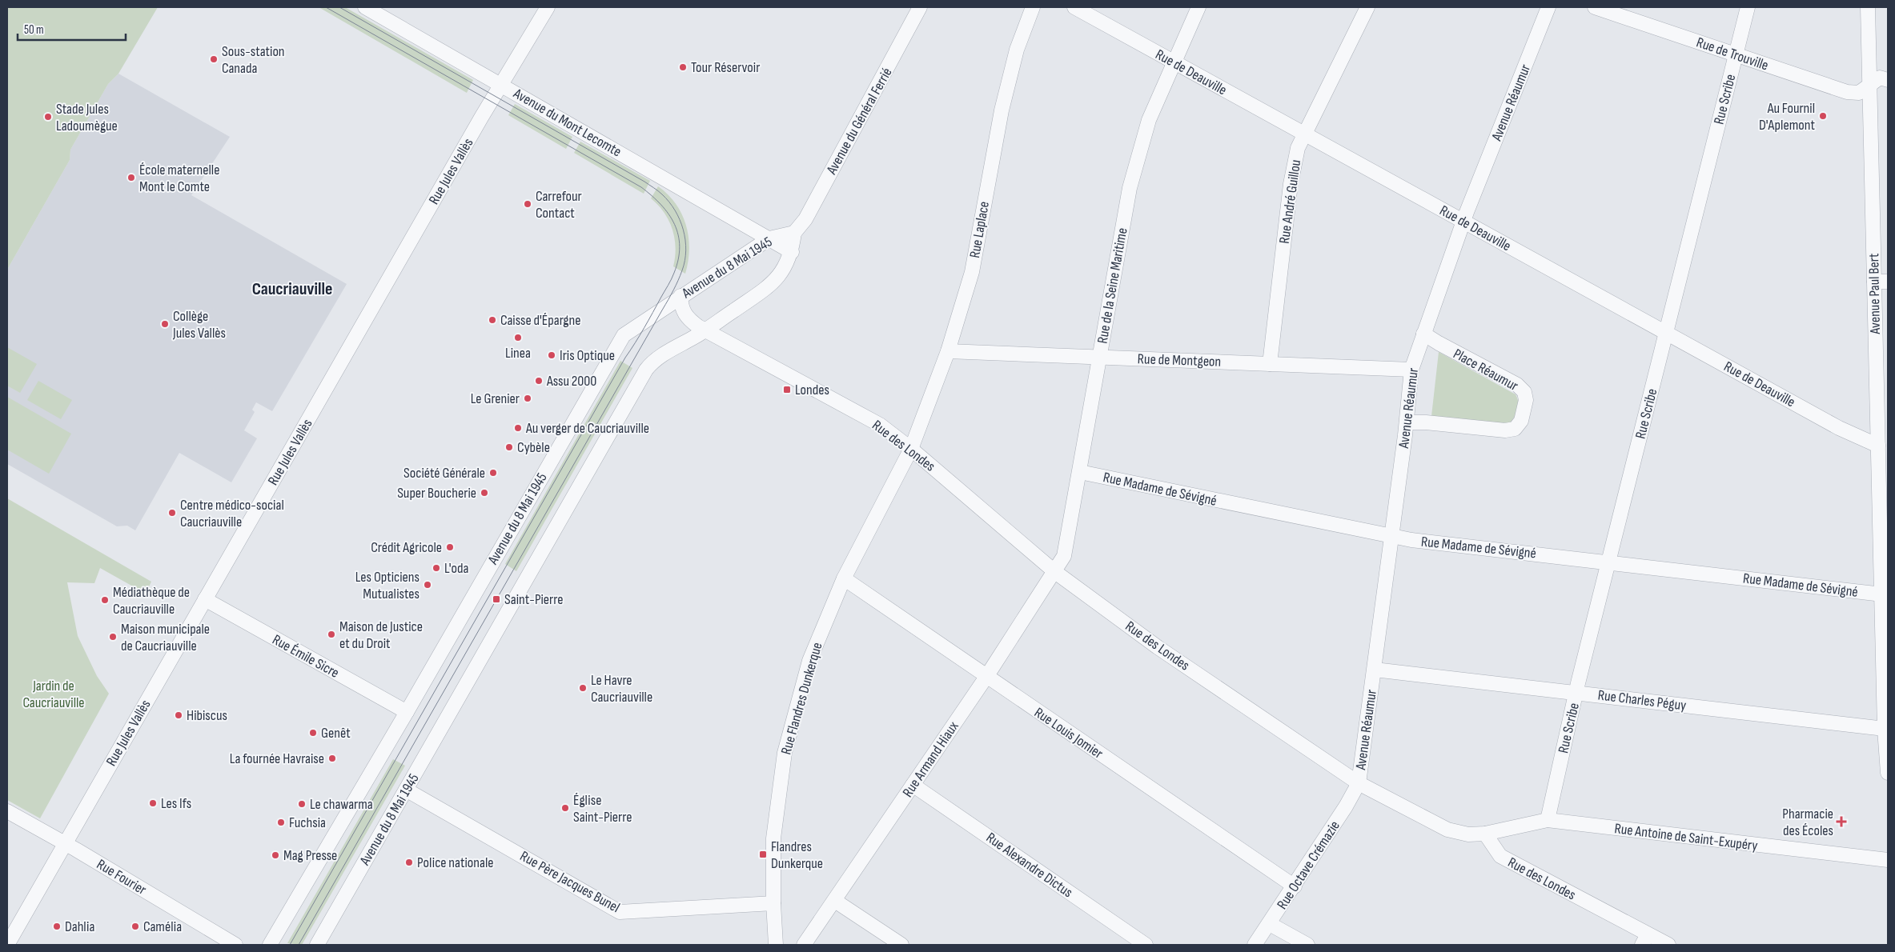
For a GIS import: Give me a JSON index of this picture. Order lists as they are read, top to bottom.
{
  "streets": {
    "street": [
      "Rue de Trouville",
      "Rue de Deauville",
      "Rue Scribe",
      "Avenue Réaumur",
      "Avenue du Général Ferrié",
      "Avenue du Mont Lecomte",
      "Rue Jules Vallès",
      "Rue André Guillou",
      "Rue Laplace",
      "Avenue du 8 Mai 1945",
      "Rue de la Seine Maritime",
      "Avenue Paul Bert",
      "Rue de Montgeon",
      "Place Réaumur",
      "Rue des Londes",
      "Rue Madame de Sévigné",
      "Rue Émile Sicre",
      "Rue Flandres Dunkerque",
      "Rue Charles Péguy",
      "Rue Louis Jomier",
      "Rue Armand Hiaux",
      "Rue Antoine de Saint-Exupéry",
      "Rue Alexandre Dictus",
      "Rue Octave Crémazie",
      "Rue Fourier",
      "Rue Père Jacques Bunel"
    ]
  },
  "crossings": [
    ["Rue de Trouville", "Rue Scribe"],
    ["Rue de Trouville", "Avenue Paul Bert"],
    ["Rue de Deauville", "Rue Scribe"],
    ["Rue de Deauville", "Avenue Réaumur"],
    ["Rue de Deauville", "Rue André Guillou"],
    ["Rue de Deauville", "Rue de la Seine Maritime"],
    ["Rue de Deauville", "Avenue Paul Bert"],
    ["Rue Scribe", "Rue Madame de Sévigné"],
    ["Rue Scribe", "Rue Charles Péguy"],
    ["Rue Scribe", "Rue Antoine de Saint-Exupéry"],
    ["Avenue Réaumur", "Rue de Montgeon"],
    ["Avenue Réaumur", "Place Réaumur"],
    ["Avenue Réaumur", "Rue des Londes"],
    ["Avenue Réaumur", "Rue Madame de Sévigné"],
    ["Avenue Réaumur", "Rue Charles Péguy"],
    ["Avenue Réaumur", "Rue Octave Crémazie"],
    ["Avenue du Général Ferrié", "Avenue du 8 Mai 1945"],
    ["Avenue du Mont Lecomte", "Rue Jules Vallès"],
    ["Avenue du Mont Lecomte", "Avenue du 8 Mai 1945"],
    ["Rue Jules Vallès", "Rue Émile Sicre"],
    ["Rue Jules Vallès", "Rue Fourier"],
    ["Rue André Guillou", "Rue de Montgeon"],
    ["Rue Laplace", "Rue de Montgeon"],
    ["Rue Laplace", "Rue des Londes"],
    ["Rue Laplace", "Rue Flandres Dunkerque"],
    ["Avenue du 8 Mai 1945", "Rue des Londes"],
    ["Avenue du 8 Mai 1945", "Rue Émile Sicre"],
    ["Avenue du 8 Mai 1945", "Rue Père Jacques Bunel"],
    ["Rue de la Seine Maritime", "Rue de Montgeon"],
    ["Rue de la Seine Maritime", "Rue des Londes"],
    ["Rue de la Seine Maritime", "Rue Madame de Sévigné"],
    ["Rue de la Seine Maritime", "Rue Armand Hiaux"],
    ["Avenue Paul Bert", "Rue Madame de Sévigné"],
    ["Avenue Paul Bert", "Rue Charles Péguy"],
    ["Rue des Londes", "Rue Flandres Dunkerque"],
    ["Rue des Londes", "Rue Armand Hiaux"],
    ["Rue des Londes", "Rue Antoine de Saint-Exupéry"],
    ["Rue des Londes", "Rue Octave Crémazie"],
    ["Rue Flandres Dunkerque", "Rue Louis Jomier"],
    ["Rue Flandres Dunkerque", "Rue Père Jacques Bunel"],
    ["Rue Louis Jomier", "Rue Armand Hiaux"],
    ["Rue Louis Jomier", "Rue Octave Crémazie"],
    ["Rue Armand Hiaux", "Rue Alexandre Dictus"]
  ],
  "districts": ["Caucriauville"],
  "parks": ["Jardin de Caucriauville"],
  "places": {
    "other": [
      "Sous-station Canada",
      "Tour Réservoir",
      "Au Fournil D'Aplemont",
      "Stade Jules Ladoumègue",
      "École maternelle Mont le Comte",
      "Carrefour Contact",
      "Caisse d'Épargne",
      "Collège Jules Vallès",
      "Linea",
      "Iris Optique",
      "Assu 2000",
      "Le Grenier",
      "Au verger de Caucriauville",
      "Cybèle",
      "Société Générale",
      "Super Boucherie",
      "Centre médico-social Caucriauville",
      "Crédit Agricole",
      "L'oda",
      "Les Opticiens Mutualistes",
      "Médiathèque de Caucriauville",
      "Maison de Justice et du Droit",
      "Maison municipale de Caucriauville",
      "Le Havre Caucriauville",
      "Hibiscus",
      "Genêt",
      "La fournée Havraise",
      "Les Ifs",
      "Le chawarma",
      "Église Saint-Pierre",
      "Fuchsia",
      "Mag Presse",
      "Police nationale",
      "Dahlia",
      "Camélia"
    ],
    "transit": ["Londes", "Saint-Pierre", "Flandres Dunkerque"],
    "health": ["Pharmacie des Écoles"]
  },
  "scale_bar": "50 m"
}
